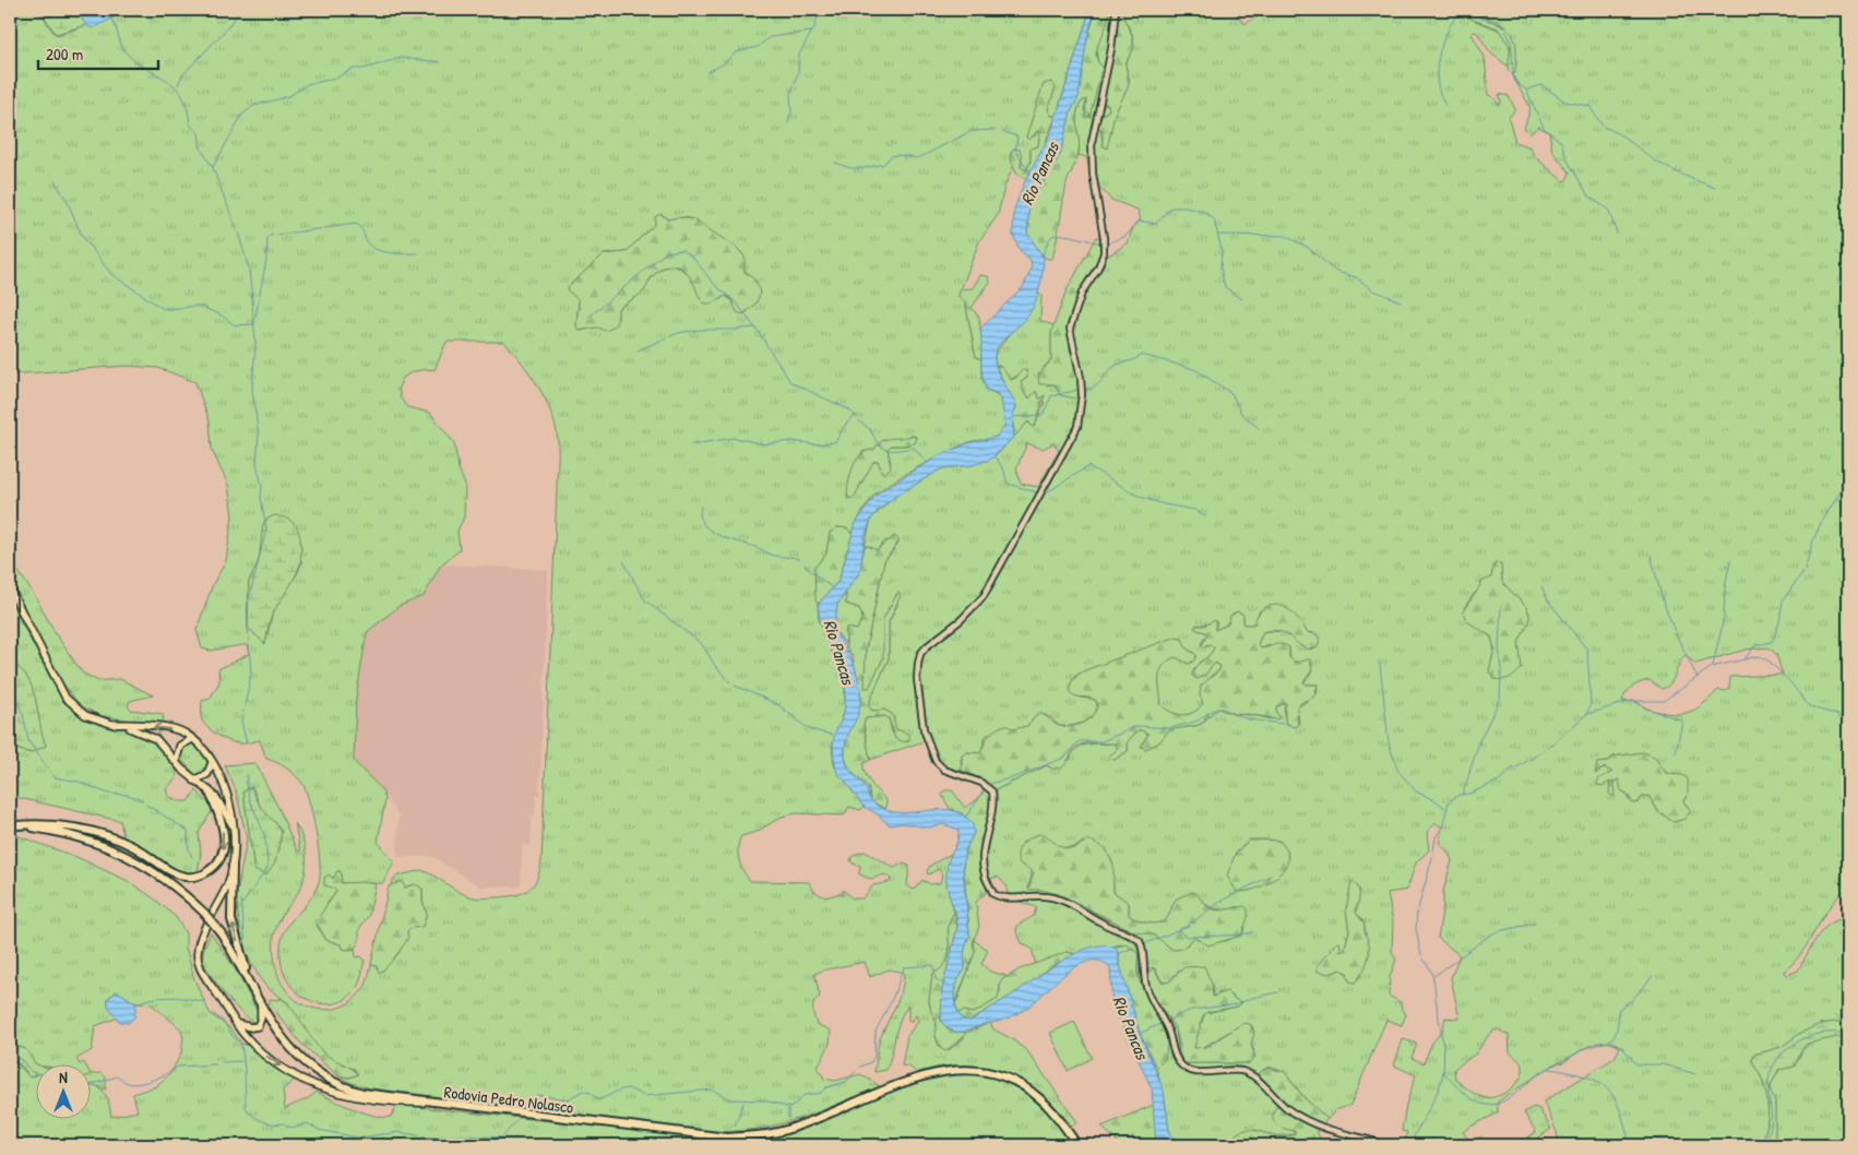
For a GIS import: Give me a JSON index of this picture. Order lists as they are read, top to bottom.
{
  "streets": {
    "highway": ["Rodovia Pedro Nolasco"]
  },
  "water": ["Rio Pancas"],
  "scale_bar": "200 m",
  "north": "top"
}
